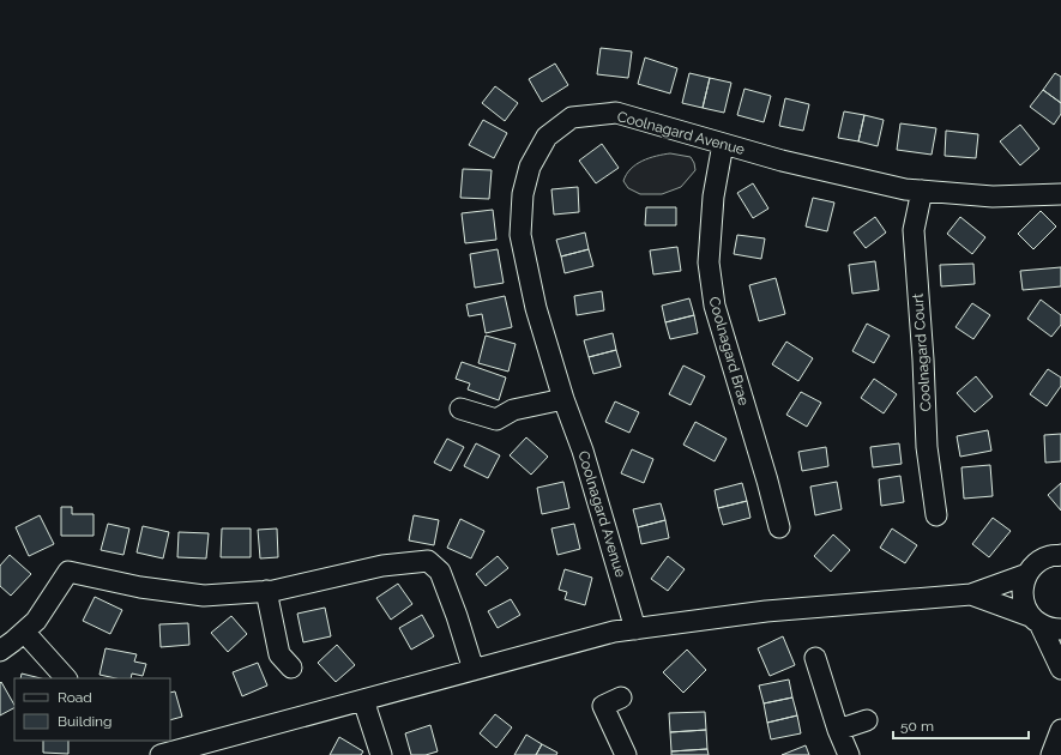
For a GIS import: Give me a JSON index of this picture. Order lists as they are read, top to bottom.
{
  "streets": {
    "street": ["Coolnagard Avenue", "Coolnagard Brae", "Coolnagard Court"]
  },
  "crossings": [
    ["Coolnagard Avenue", "Coolnagard Brae"],
    ["Coolnagard Avenue", "Coolnagard Court"]
  ],
  "legend": ["Road", "Building"],
  "scale_bar": "50 m"
}
